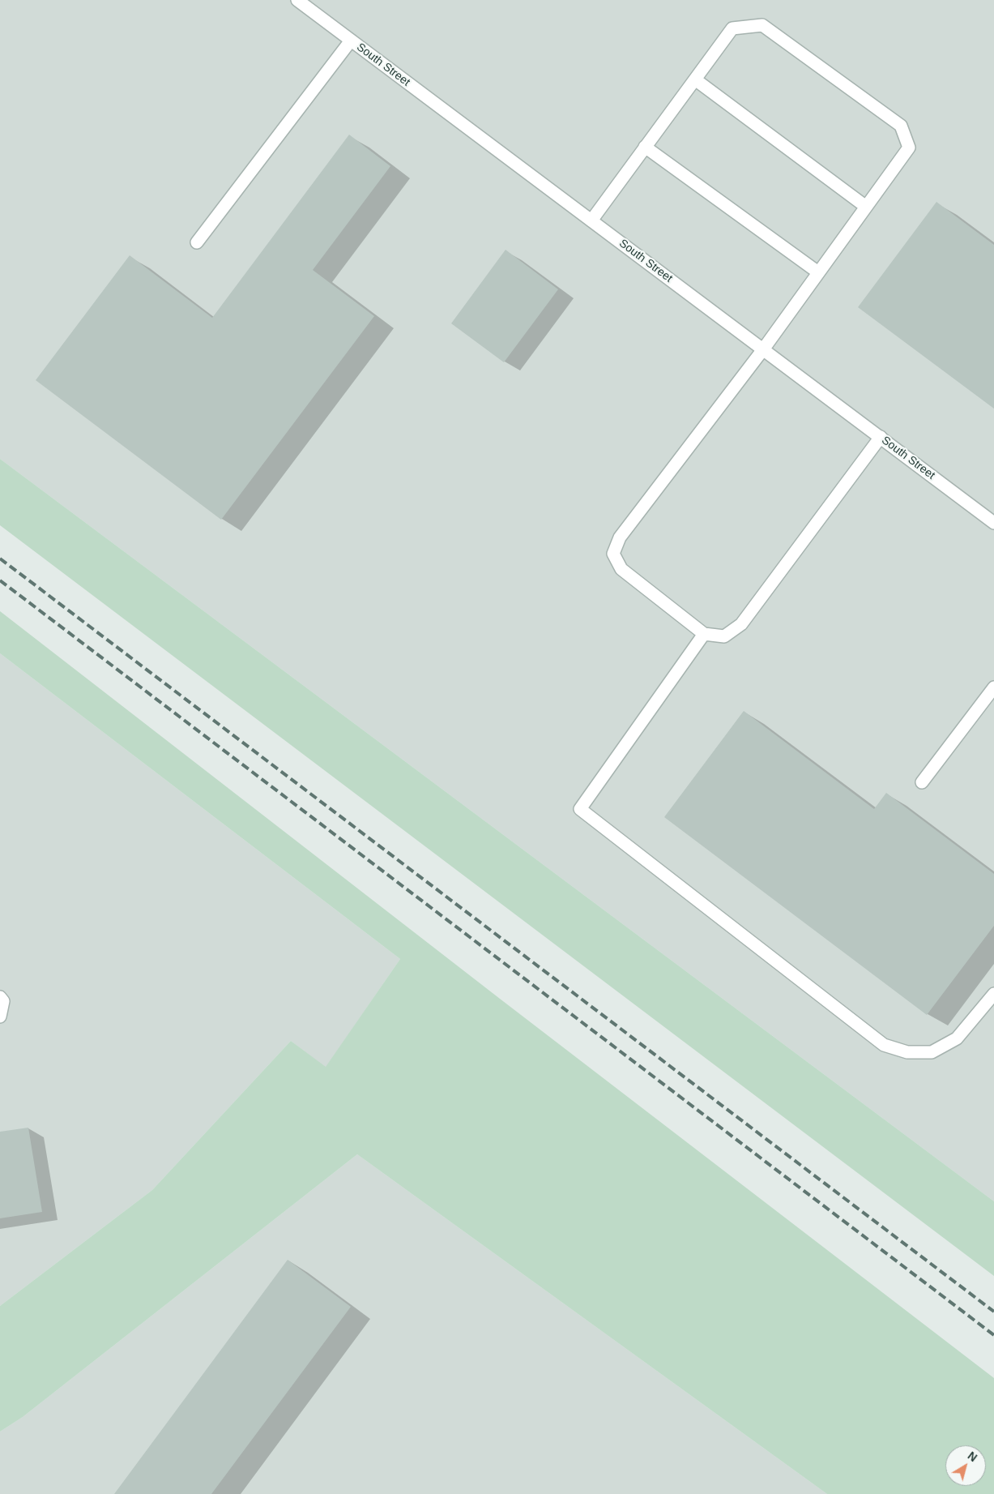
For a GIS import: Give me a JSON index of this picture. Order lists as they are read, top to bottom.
{
  "streets": {
    "street": ["South Street"]
  },
  "north": "top right"
}
